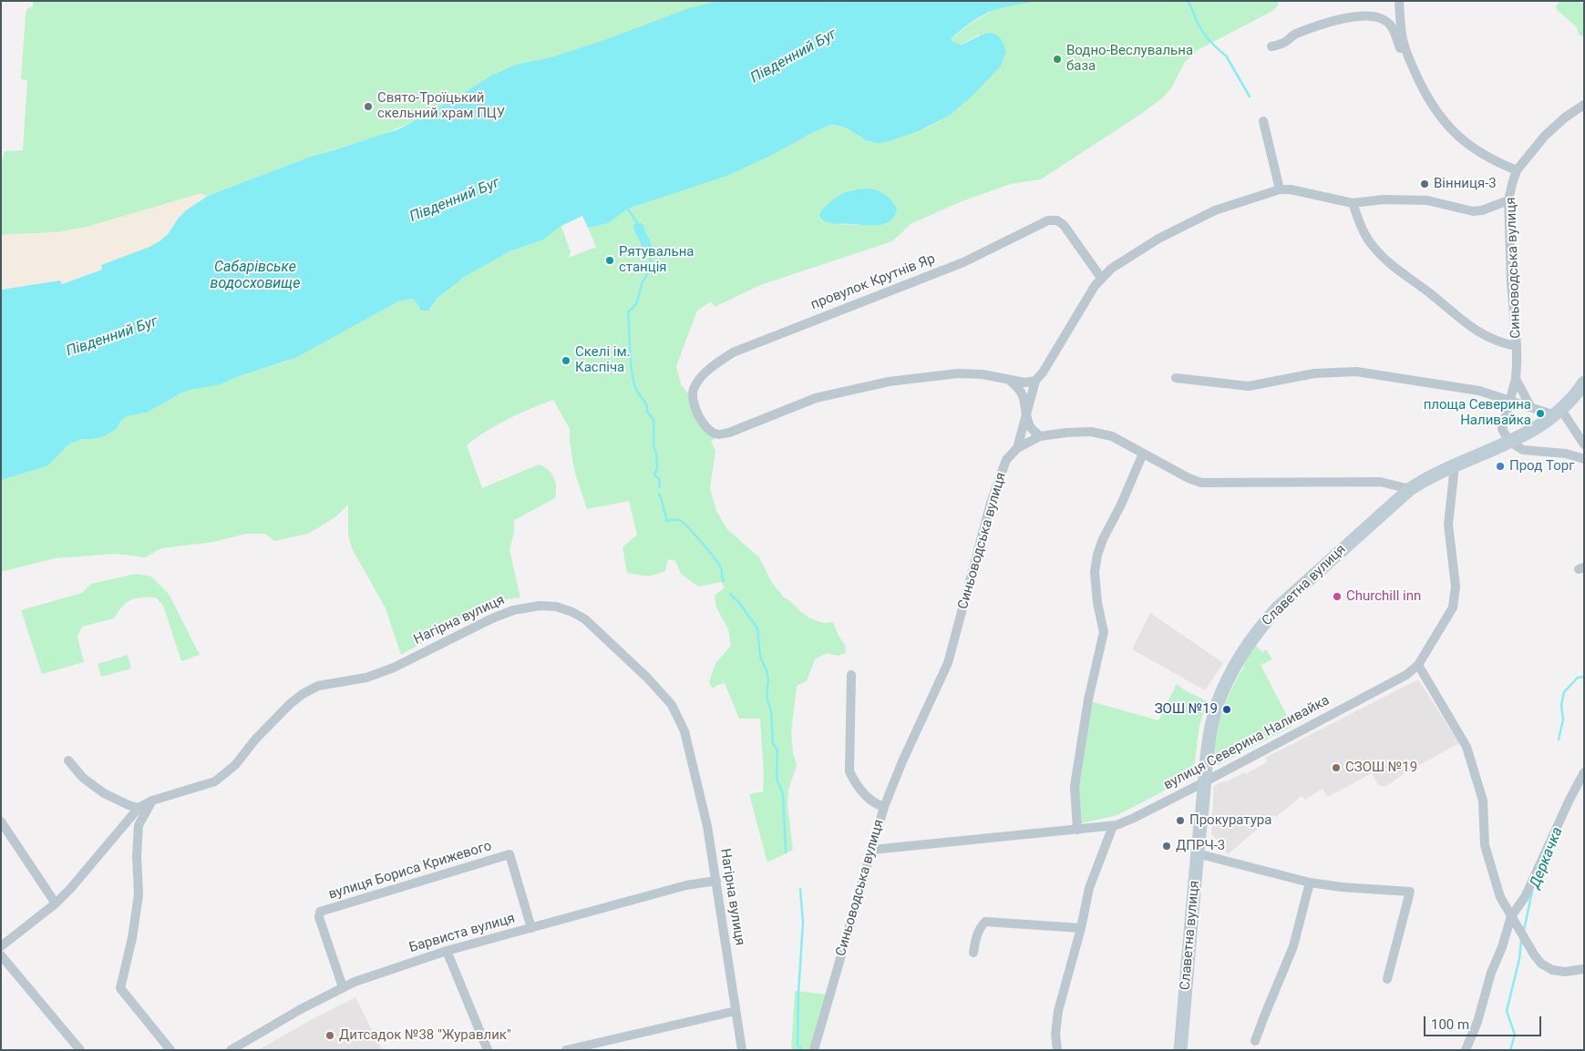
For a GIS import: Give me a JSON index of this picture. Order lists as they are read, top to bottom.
{
  "streets": {
    "main road": ["Славетна вулиця"],
    "street": [
      "Синьоводська вулиця",
      "провулок Крутнів Яр",
      "Нагірна вулиця",
      "вулиця Северина Наливайка",
      "вулиця Бориса Крижевого",
      "Барвиста вулиця"
    ]
  },
  "crossings": [
    ["Синьоводська вулиця", "Славетна вулиця"],
    ["Синьоводська вулиця", "вулиця Северина Наливайка"],
    ["Славетна вулиця", "вулиця Северина Наливайка"],
    ["Нагірна вулиця", "Барвиста вулиця"],
    ["вулиця Бориса Крижевого", "Барвиста вулиця"]
  ],
  "water": ["Південний Буг", "Сабарівське водосховище", "Деркачка"],
  "places": [
    "Водно-Веслувальна база",
    "Свято-Троїцький скельний храм ПЦУ",
    "Вінниця-3",
    "Рятувальна станція",
    "Скелі ім. Каспіча",
    "площа Северина Наливайка",
    "Прод Торг",
    "Churchill inn",
    "ЗОШ №19",
    "СЗОШ №19",
    "Прокуратура",
    "ДПРЧ-3",
    "Дитсадок №38 \"Журавлик\""
  ],
  "scale_bar": "100 m"
}
